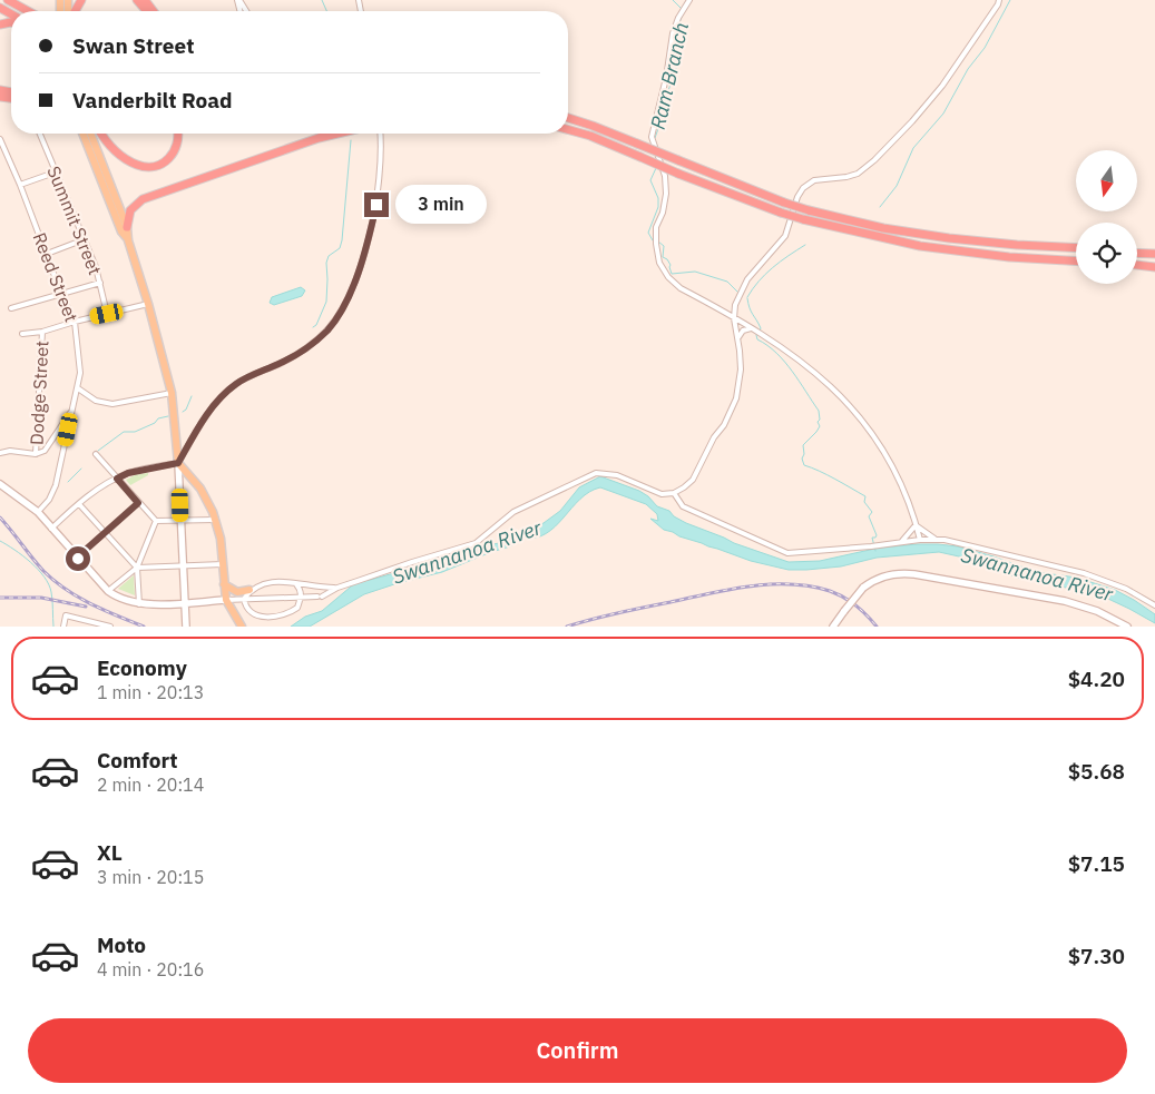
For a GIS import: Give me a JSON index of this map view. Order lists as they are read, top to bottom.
{
  "streets": {
    "street": ["Summit Street", "Reed Street", "Dodge Street"]
  },
  "water": ["Ram Branch", "Swannanoa River"],
  "north": "bottom",
  "page": {
    "banner": ["Swan Street", "Vanderbilt Road"],
    "bubble": "3 min",
    "list": [
      {
        "name": "Economy",
        "note": "1 min · 20:13",
        "value": "$4.20"
      },
      {
        "name": "Comfort",
        "note": "2 min · 20:14",
        "value": "$5.68"
      },
      {
        "name": "XL",
        "note": "3 min · 20:15",
        "value": "$7.15"
      },
      {
        "name": "Moto",
        "note": "4 min · 20:16",
        "value": "$7.30"
      }
    ],
    "buttons": "Confirm"
  }
}
